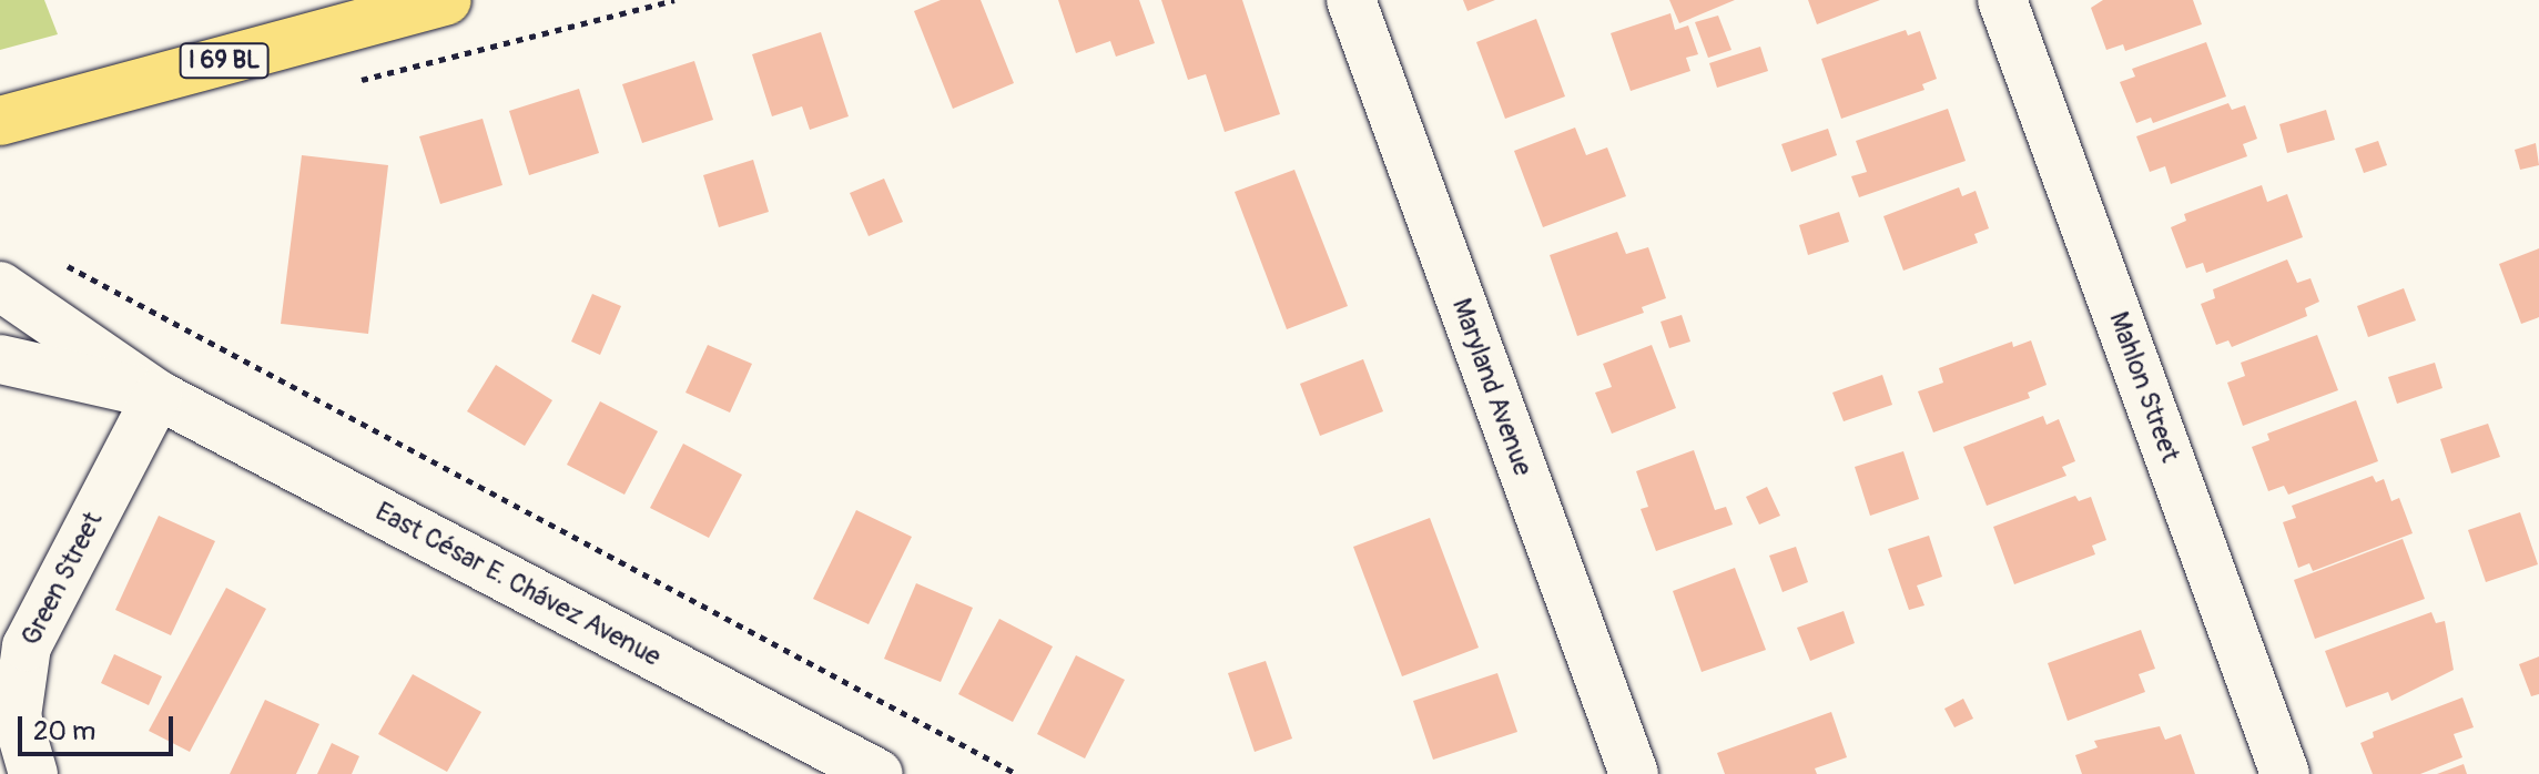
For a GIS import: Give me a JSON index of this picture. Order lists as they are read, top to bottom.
{
  "streets": {
    "main road": ["I 69 BL"],
    "street": [
      "Maryland Avenue",
      "Mahlon Street",
      "Green Street",
      "East César E. Chávez Avenue"
    ]
  },
  "crossings": [
    ["Green Street", "East César E. Chávez Avenue"]
  ],
  "scale_bar": "20 m"
}
